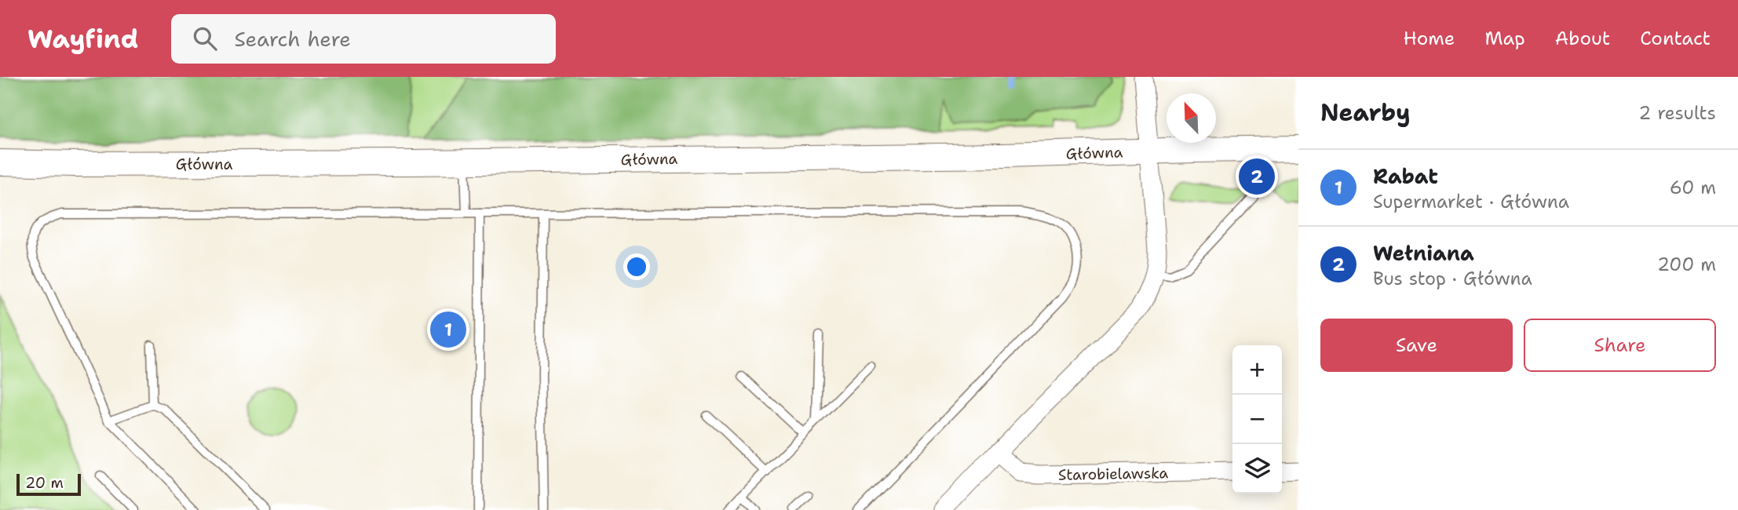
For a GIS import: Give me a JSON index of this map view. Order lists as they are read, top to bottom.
{
  "streets": {
    "street": ["Główna", "Starobielawska"]
  },
  "scale_bar": "20 m",
  "north": "top left",
  "page": {
    "header": "Wayfind",
    "search": "Search here",
    "nav": [
      "Home",
      "Map",
      "About",
      "Contact"
    ],
    "heading": ["Nearby", "2 results"],
    "list": [
      {
        "mark": "1",
        "name": "Rabat",
        "note": "Supermarket · Główna",
        "value": "60 m"
      },
      {
        "mark": "2",
        "name": "Wełniana",
        "note": "Bus stop · Główna",
        "value": "200 m"
      }
    ],
    "pins": ["2", "1"],
    "buttons": ["Save", "Share"],
    "map_buttons": ["+", "−"],
    "scale": "20 m"
  }
}
